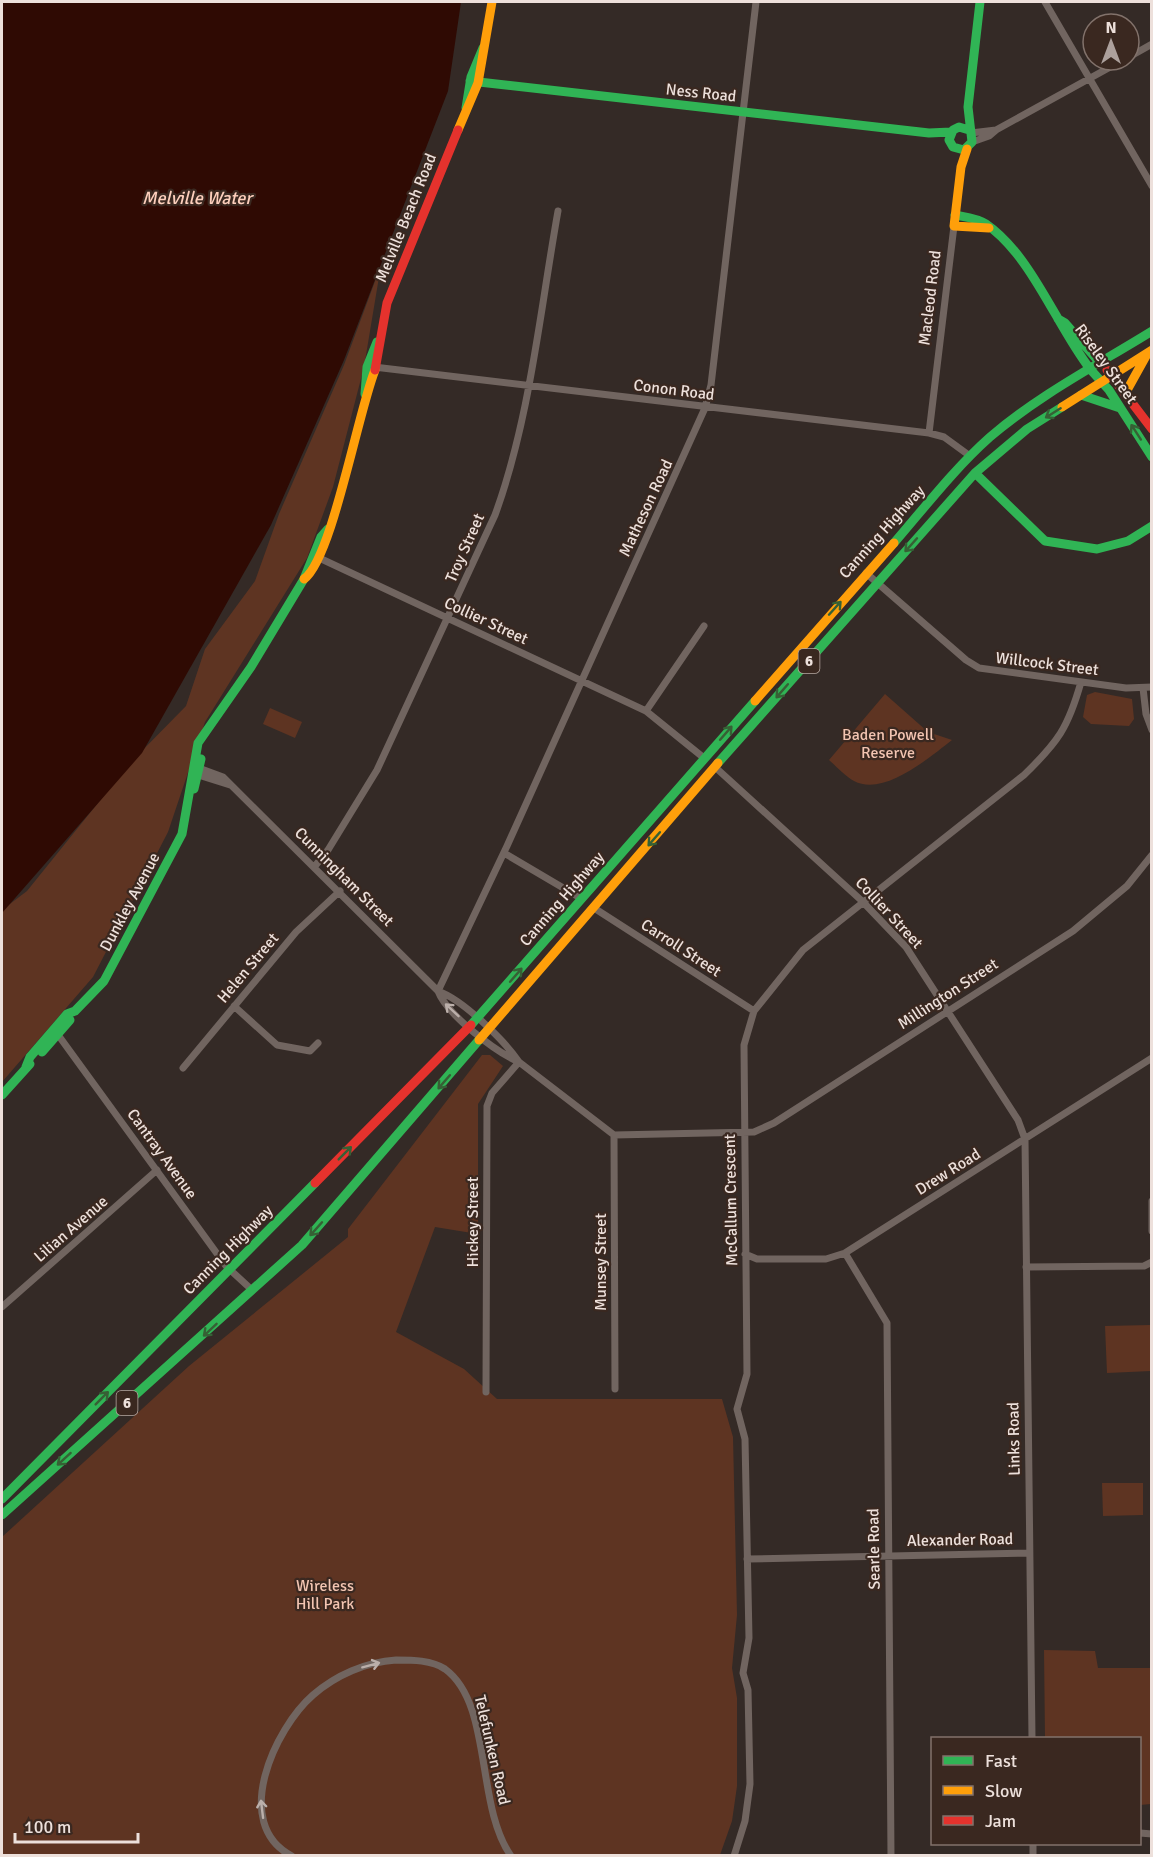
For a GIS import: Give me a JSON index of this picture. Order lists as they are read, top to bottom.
{
  "streets": {
    "main road": [
      "Ness Road",
      "Melville Beach Road",
      "Macleod Road",
      "Riseley Street",
      "Canning Highway",
      "6",
      "Dunkley Avenue"
    ],
    "street": [
      "Conon Road",
      "Matheson Road",
      "Troy Street",
      "Collier Street",
      "Willcock Street",
      "Cunningham Street",
      "Carroll Street",
      "Helen Street",
      "Millington Street",
      "Cantray Avenue",
      "Drew Road",
      "McCallum Crescent",
      "Hickey Street",
      "Lilian Avenue",
      "Munsey Street",
      "Links Road",
      "Alexander Road",
      "Searle Road",
      "Telefunken Road"
    ]
  },
  "crossings": [
    ["Ness Road", "Melville Beach Road"],
    ["Ness Road", "Macleod Road"],
    ["Ness Road", "Matheson Road"],
    ["Melville Beach Road", "Conon Road"],
    ["Melville Beach Road", "Collier Street"],
    ["Melville Beach Road", "Cunningham Street"],
    ["Melville Beach Road", "Dunkley Avenue"],
    ["Macleod Road", "Riseley Street"],
    ["Macleod Road", "Conon Road"],
    ["Riseley Street", "Canning Highway"],
    ["Conon Road", "Matheson Road"],
    ["Conon Road", "Canning Highway"],
    ["Conon Road", "Troy Street"],
    ["Matheson Road", "Collier Street"],
    ["Matheson Road", "Cunningham Street"],
    ["Canning Highway", "Collier Street"],
    ["Canning Highway", "Willcock Street"],
    ["Canning Highway", "Cunningham Street"],
    ["Canning Highway", "Carroll Street"],
    ["Canning Highway", "Cantray Avenue"],
    ["Troy Street", "Collier Street"],
    ["Troy Street", "Cunningham Street"],
    ["Collier Street", "Millington Street"],
    ["Collier Street", "Drew Road"],
    ["Collier Street", "McCallum Crescent"],
    ["Collier Street", "Links Road"],
    ["Willcock Street", "McCallum Crescent"],
    ["Cunningham Street", "Dunkley Avenue"],
    ["Cunningham Street", "Helen Street"],
    ["Cunningham Street", "Hickey Street"],
    ["Cunningham Street", "Munsey Street"],
    ["Dunkley Avenue", "Cantray Avenue"],
    ["Carroll Street", "McCallum Crescent"],
    ["Millington Street", "McCallum Crescent"],
    ["Cantray Avenue", "Lilian Avenue"],
    ["Drew Road", "McCallum Crescent"],
    ["Drew Road", "Links Road"],
    ["Drew Road", "Searle Road"],
    ["McCallum Crescent", "Alexander Road"],
    ["Links Road", "Alexander Road"],
    ["Alexander Road", "Searle Road"]
  ],
  "water": ["Melville Water"],
  "parks": ["Baden Powell Reserve", "Wireless Hill Park"],
  "legend": ["Fast", "Slow", "Jam"],
  "scale_bar": "100 m",
  "north": "top"
}
